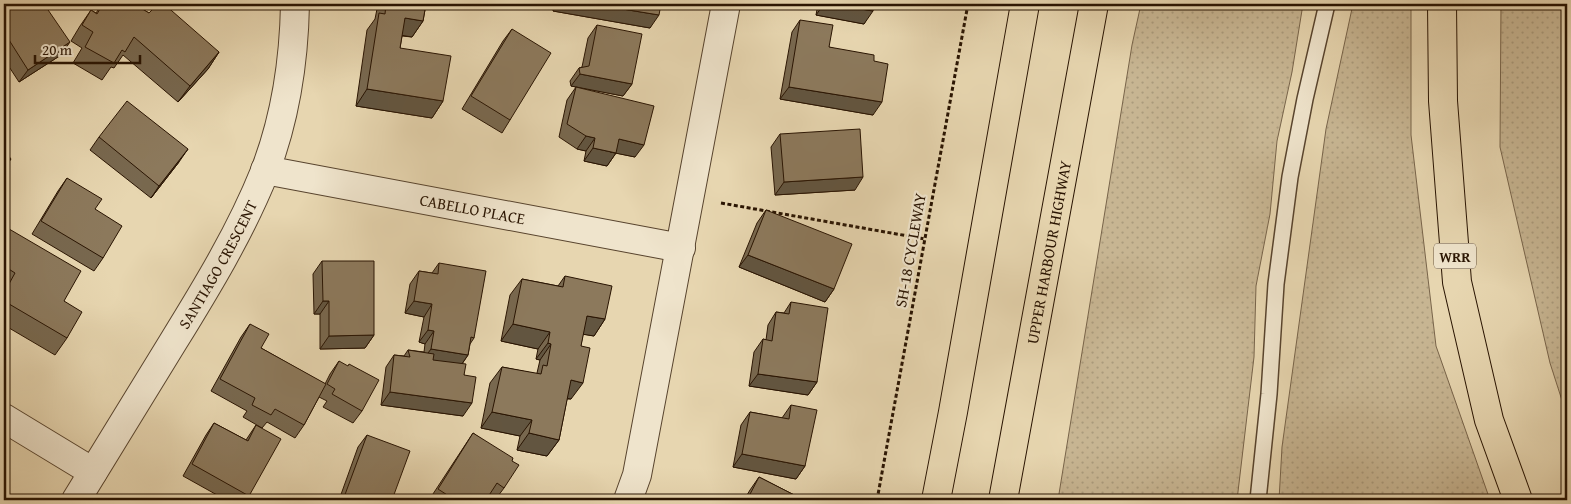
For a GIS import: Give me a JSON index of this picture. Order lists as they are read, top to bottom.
{
  "streets": {
    "main road": ["UPPER HARBOUR HIGHWAY", "WRR"],
    "street": ["CABELLO PLACE", "SANTIAGO CRESCENT"],
    "path": ["SH-18 CYCLEWAY"]
  },
  "crossings": [
    ["CABELLO PLACE", "SANTIAGO CRESCENT"]
  ],
  "scale_bar": "20 m"
}
